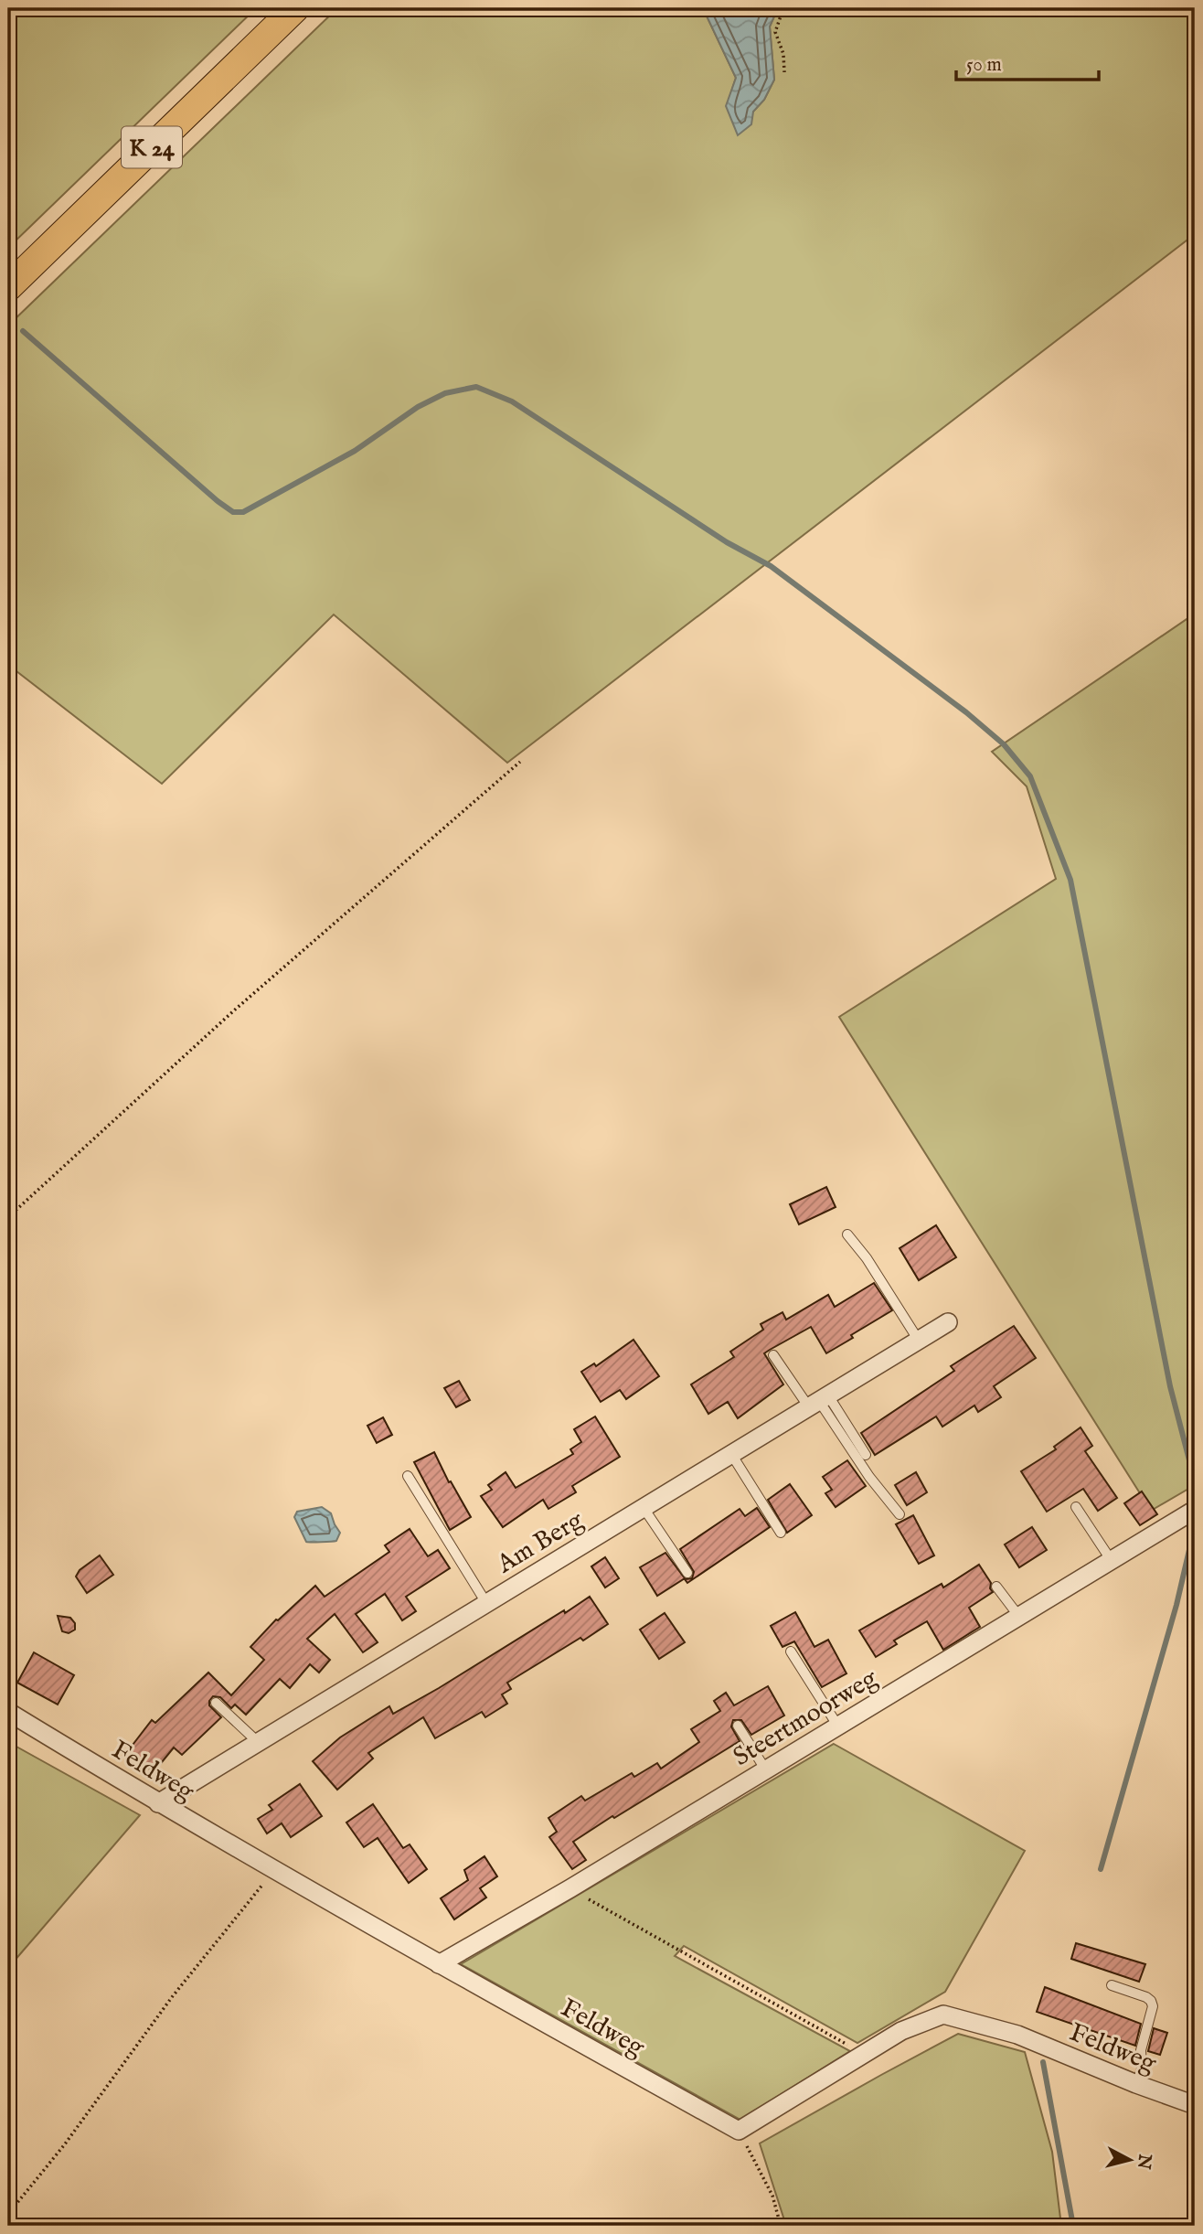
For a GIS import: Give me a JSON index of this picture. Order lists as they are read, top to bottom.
{
  "streets": {
    "main road": ["K 24"],
    "street": ["Am Berg", "Steertmoorweg", "Feldweg"]
  },
  "crossings": [
    ["Am Berg", "Feldweg"],
    ["Steertmoorweg", "Feldweg"]
  ],
  "scale_bar": "50 m",
  "north": "right"
}
